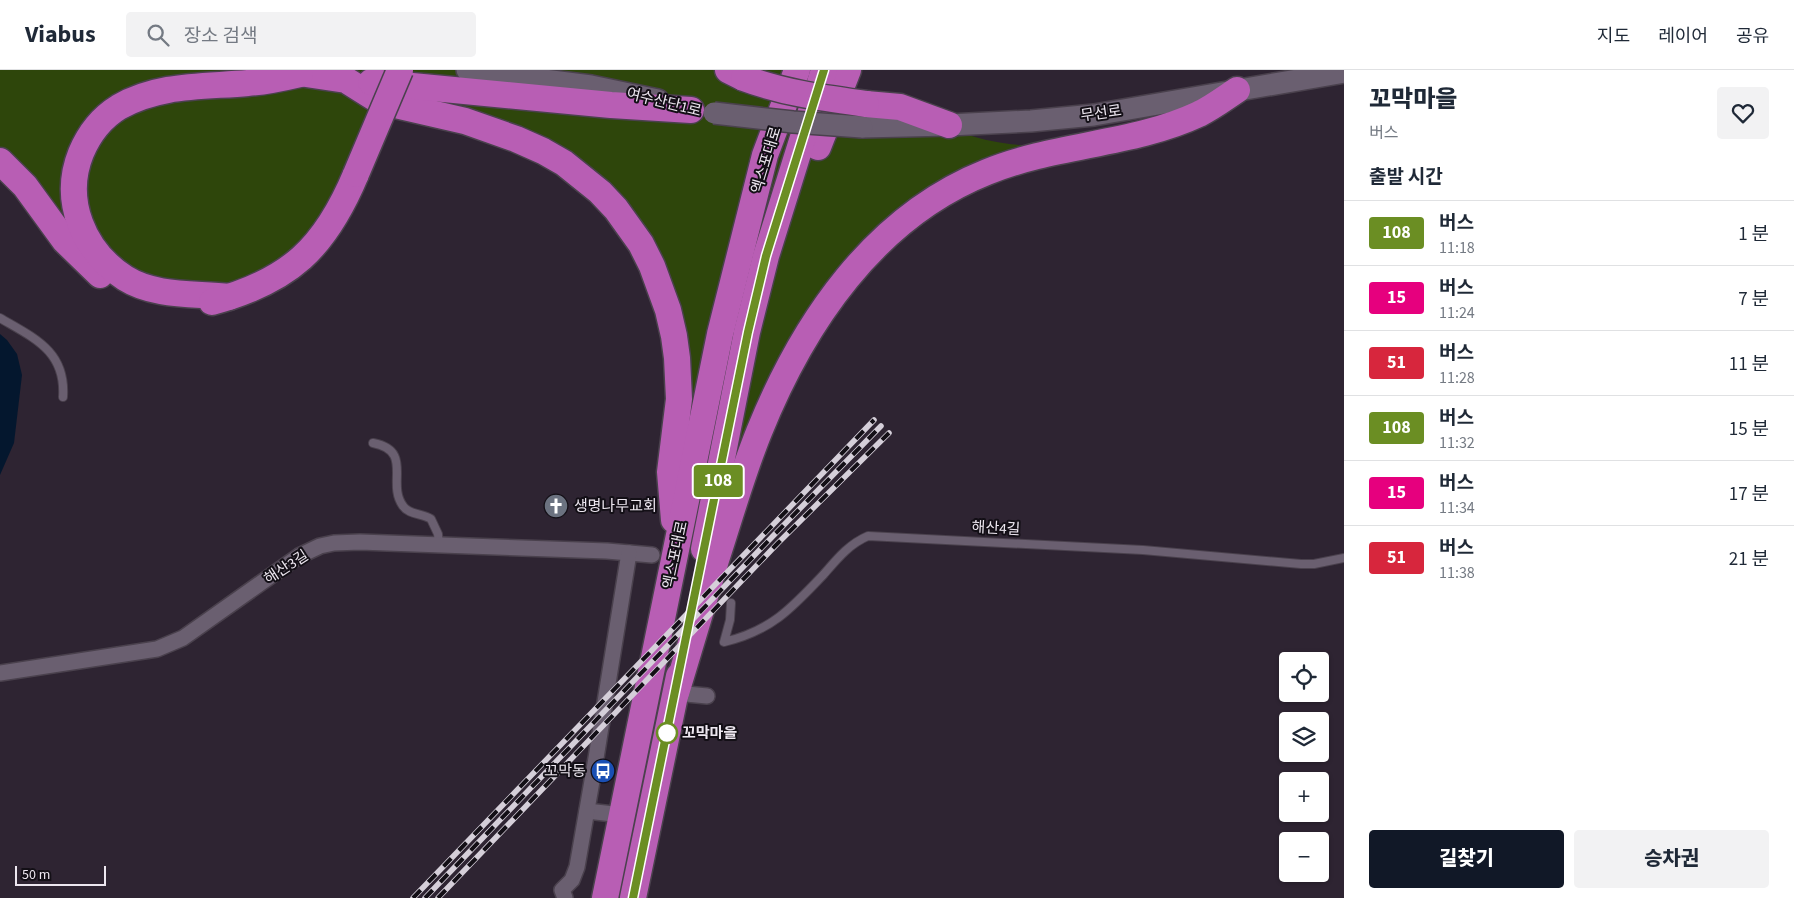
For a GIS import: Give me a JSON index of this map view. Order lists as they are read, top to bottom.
{
  "streets": {
    "highway": ["엑스포대로"],
    "street": ["여수산단1로", "무선로", "해산3길"],
    "lane": ["해산4길"]
  },
  "places": {
    "church": ["생명나무교회"],
    "other": ["꼬막마을"],
    "bus stop": ["꼬막동"]
  },
  "lines": ["bus line 108"],
  "scale_bar": "50 m",
  "page": {
    "header": "Viabus",
    "search": "장소 검색",
    "nav": ["지도", "레이어", "공유"],
    "on_map": "108",
    "heading": [
      ["꼬막마을", "버스"],
      "출발 시간"
    ],
    "list": [
      {
        "mark": "108",
        "name": "버스",
        "note": "11:18",
        "value": "1 분"
      },
      {
        "mark": "15",
        "name": "버스",
        "note": "11:24",
        "value": "7 분"
      },
      {
        "mark": "51",
        "name": "버스",
        "note": "11:28",
        "value": "11 분"
      },
      {
        "mark": "108",
        "name": "버스",
        "note": "11:32",
        "value": "15 분"
      },
      {
        "mark": "15",
        "name": "버스",
        "note": "11:34",
        "value": "17 분"
      },
      {
        "mark": "51",
        "name": "버스",
        "note": "11:38",
        "value": "21 분"
      }
    ],
    "map_buttons": ["+", "−"],
    "buttons": ["길찾기", "승차권"],
    "scale": "50 m"
  }
}
